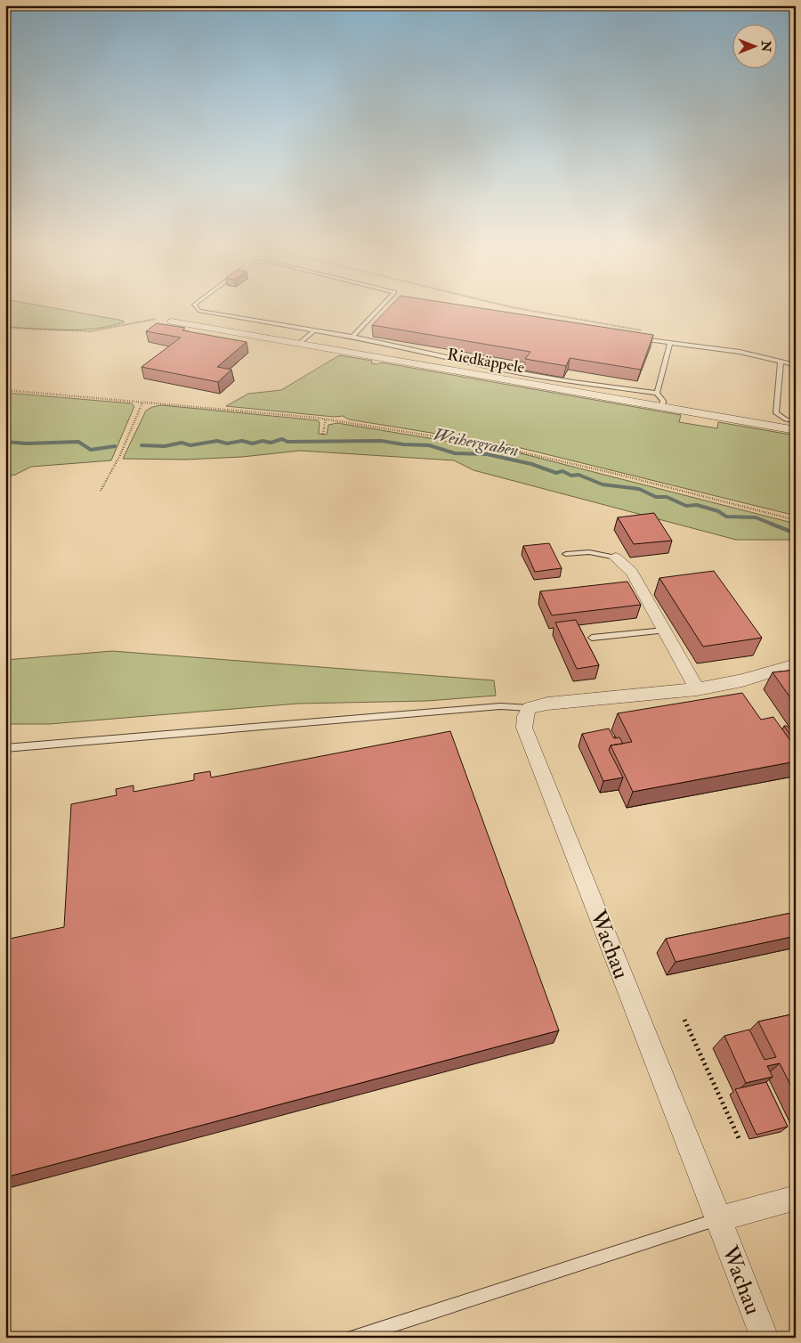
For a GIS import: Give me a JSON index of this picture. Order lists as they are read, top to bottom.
{
  "streets": {
    "street": ["Riedkäppele", "Wachau"]
  },
  "water": ["Weihergraben"],
  "north": "right"
}
